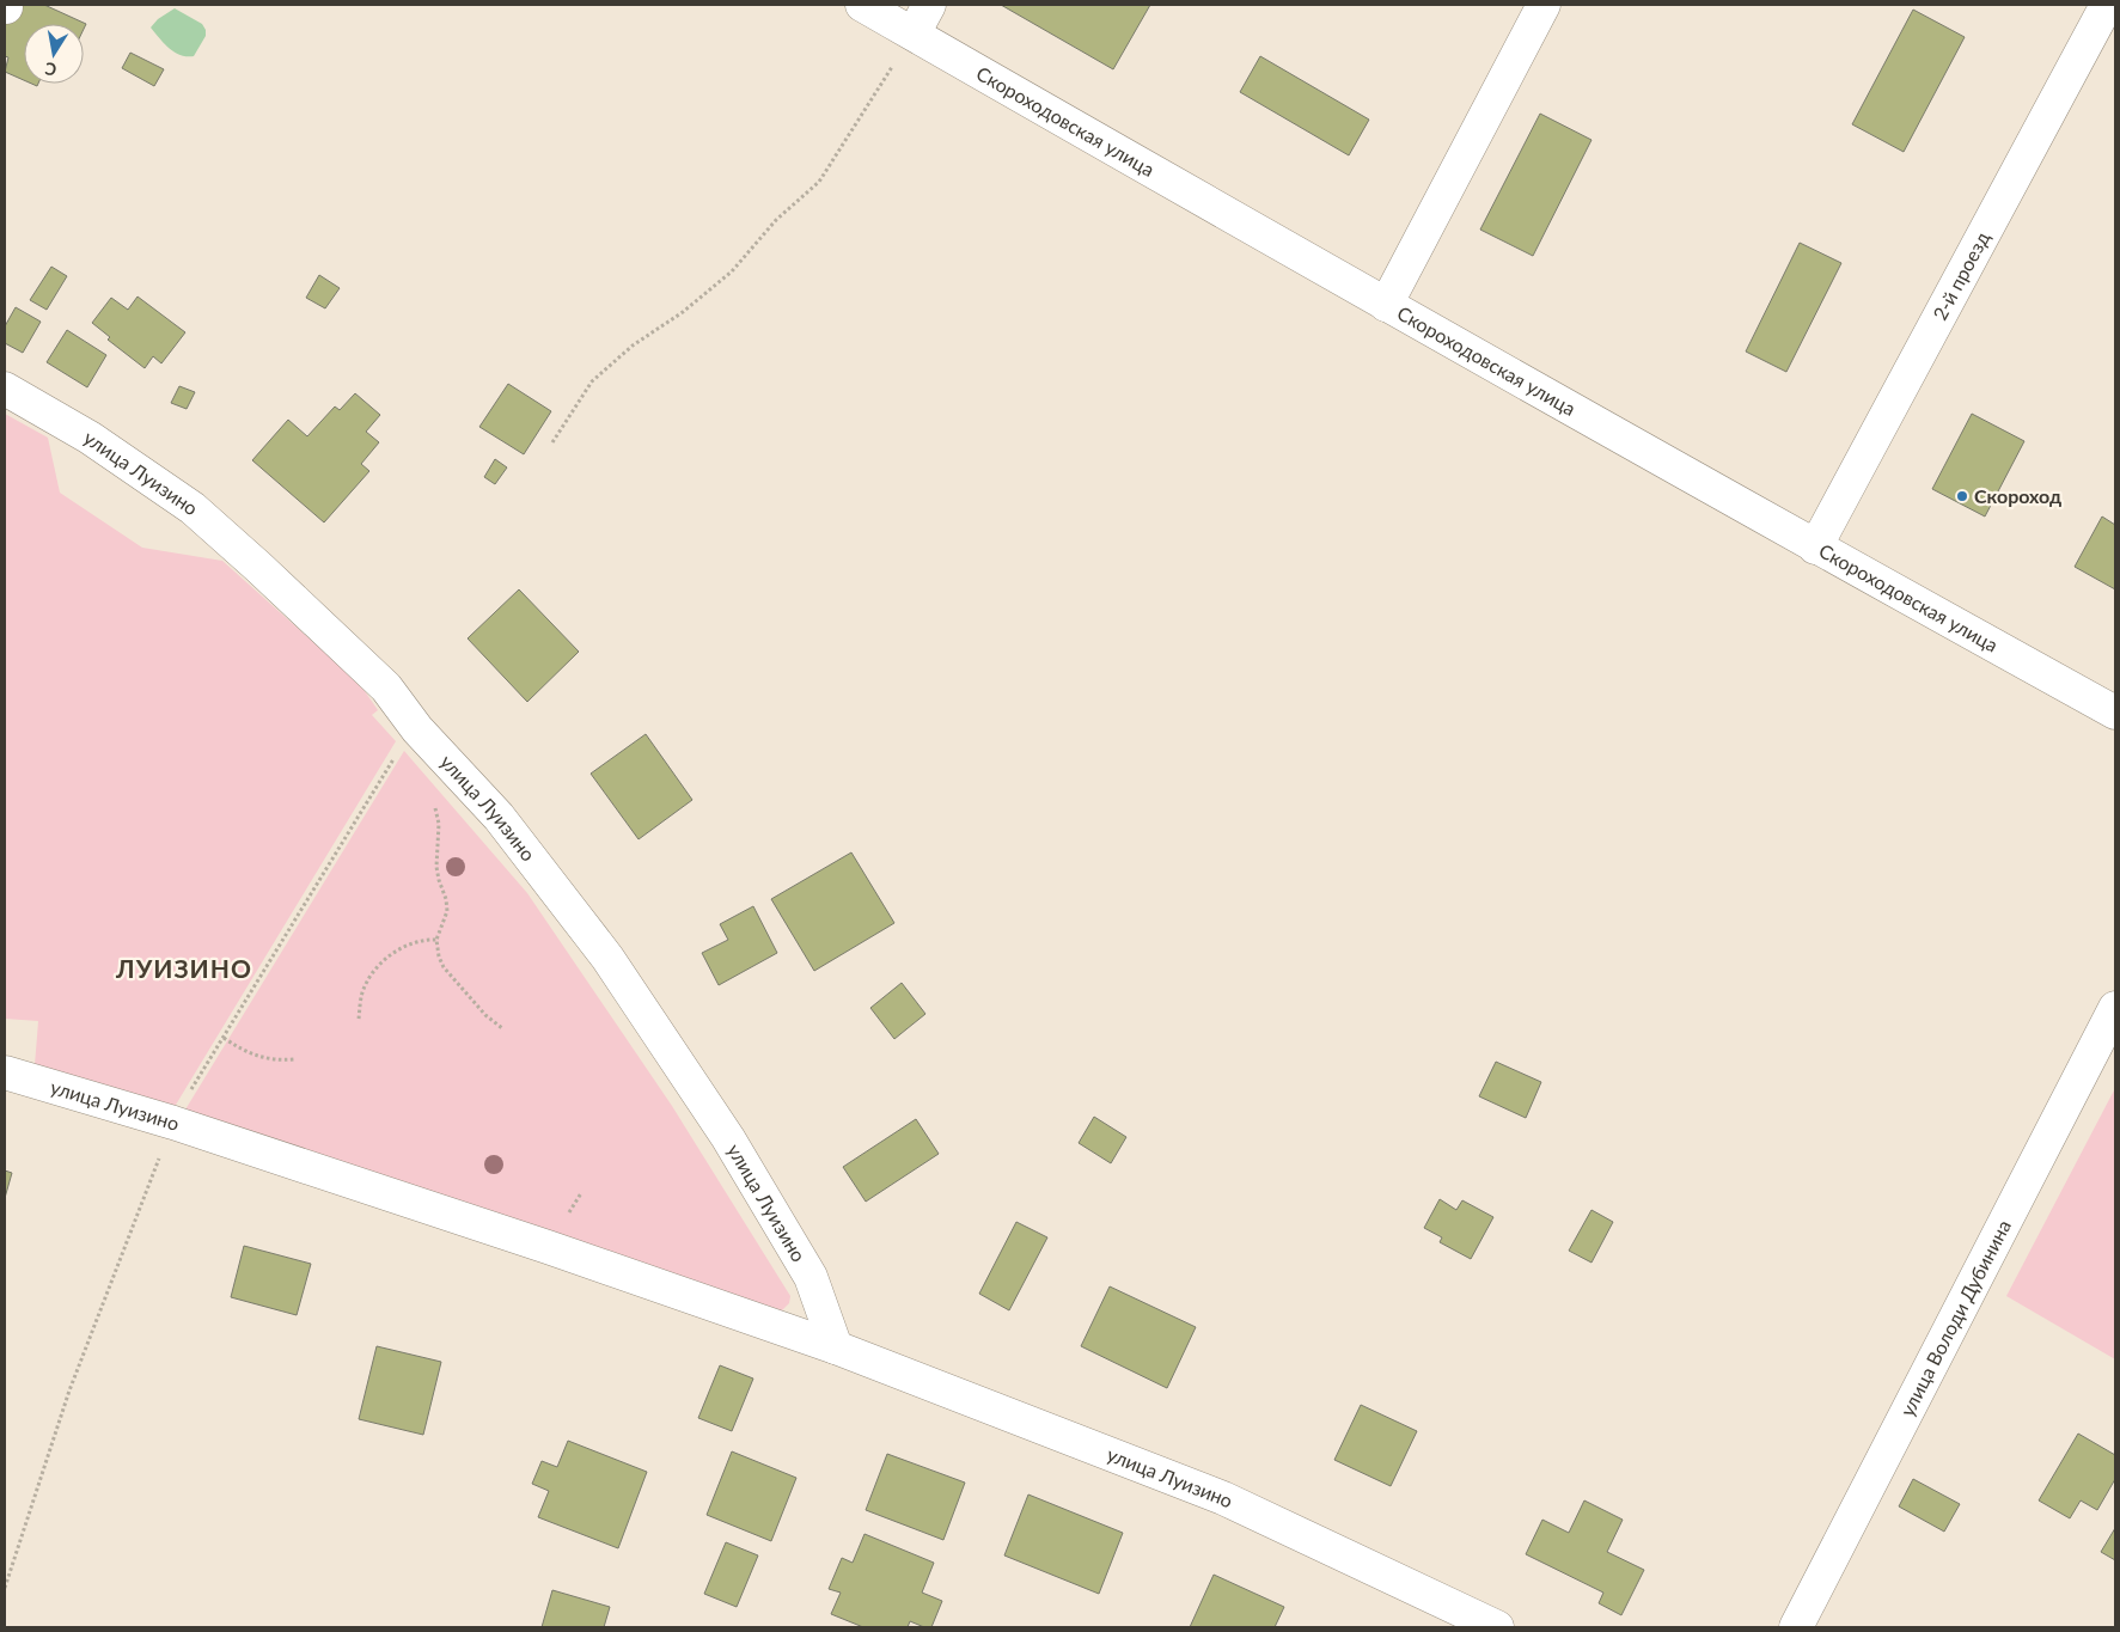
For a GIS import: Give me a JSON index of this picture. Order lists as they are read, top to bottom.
{
  "streets": {
    "street": [
      "Скороходовская улица",
      "2-й проезд",
      "улица Луизино",
      "улица Володи Дубинина"
    ]
  },
  "crossings": [
    ["Скороходовская улица", "2-й проезд"]
  ],
  "districts": ["ЛУИЗИНО"],
  "places": ["Скороход"],
  "north": "bottom"
}
